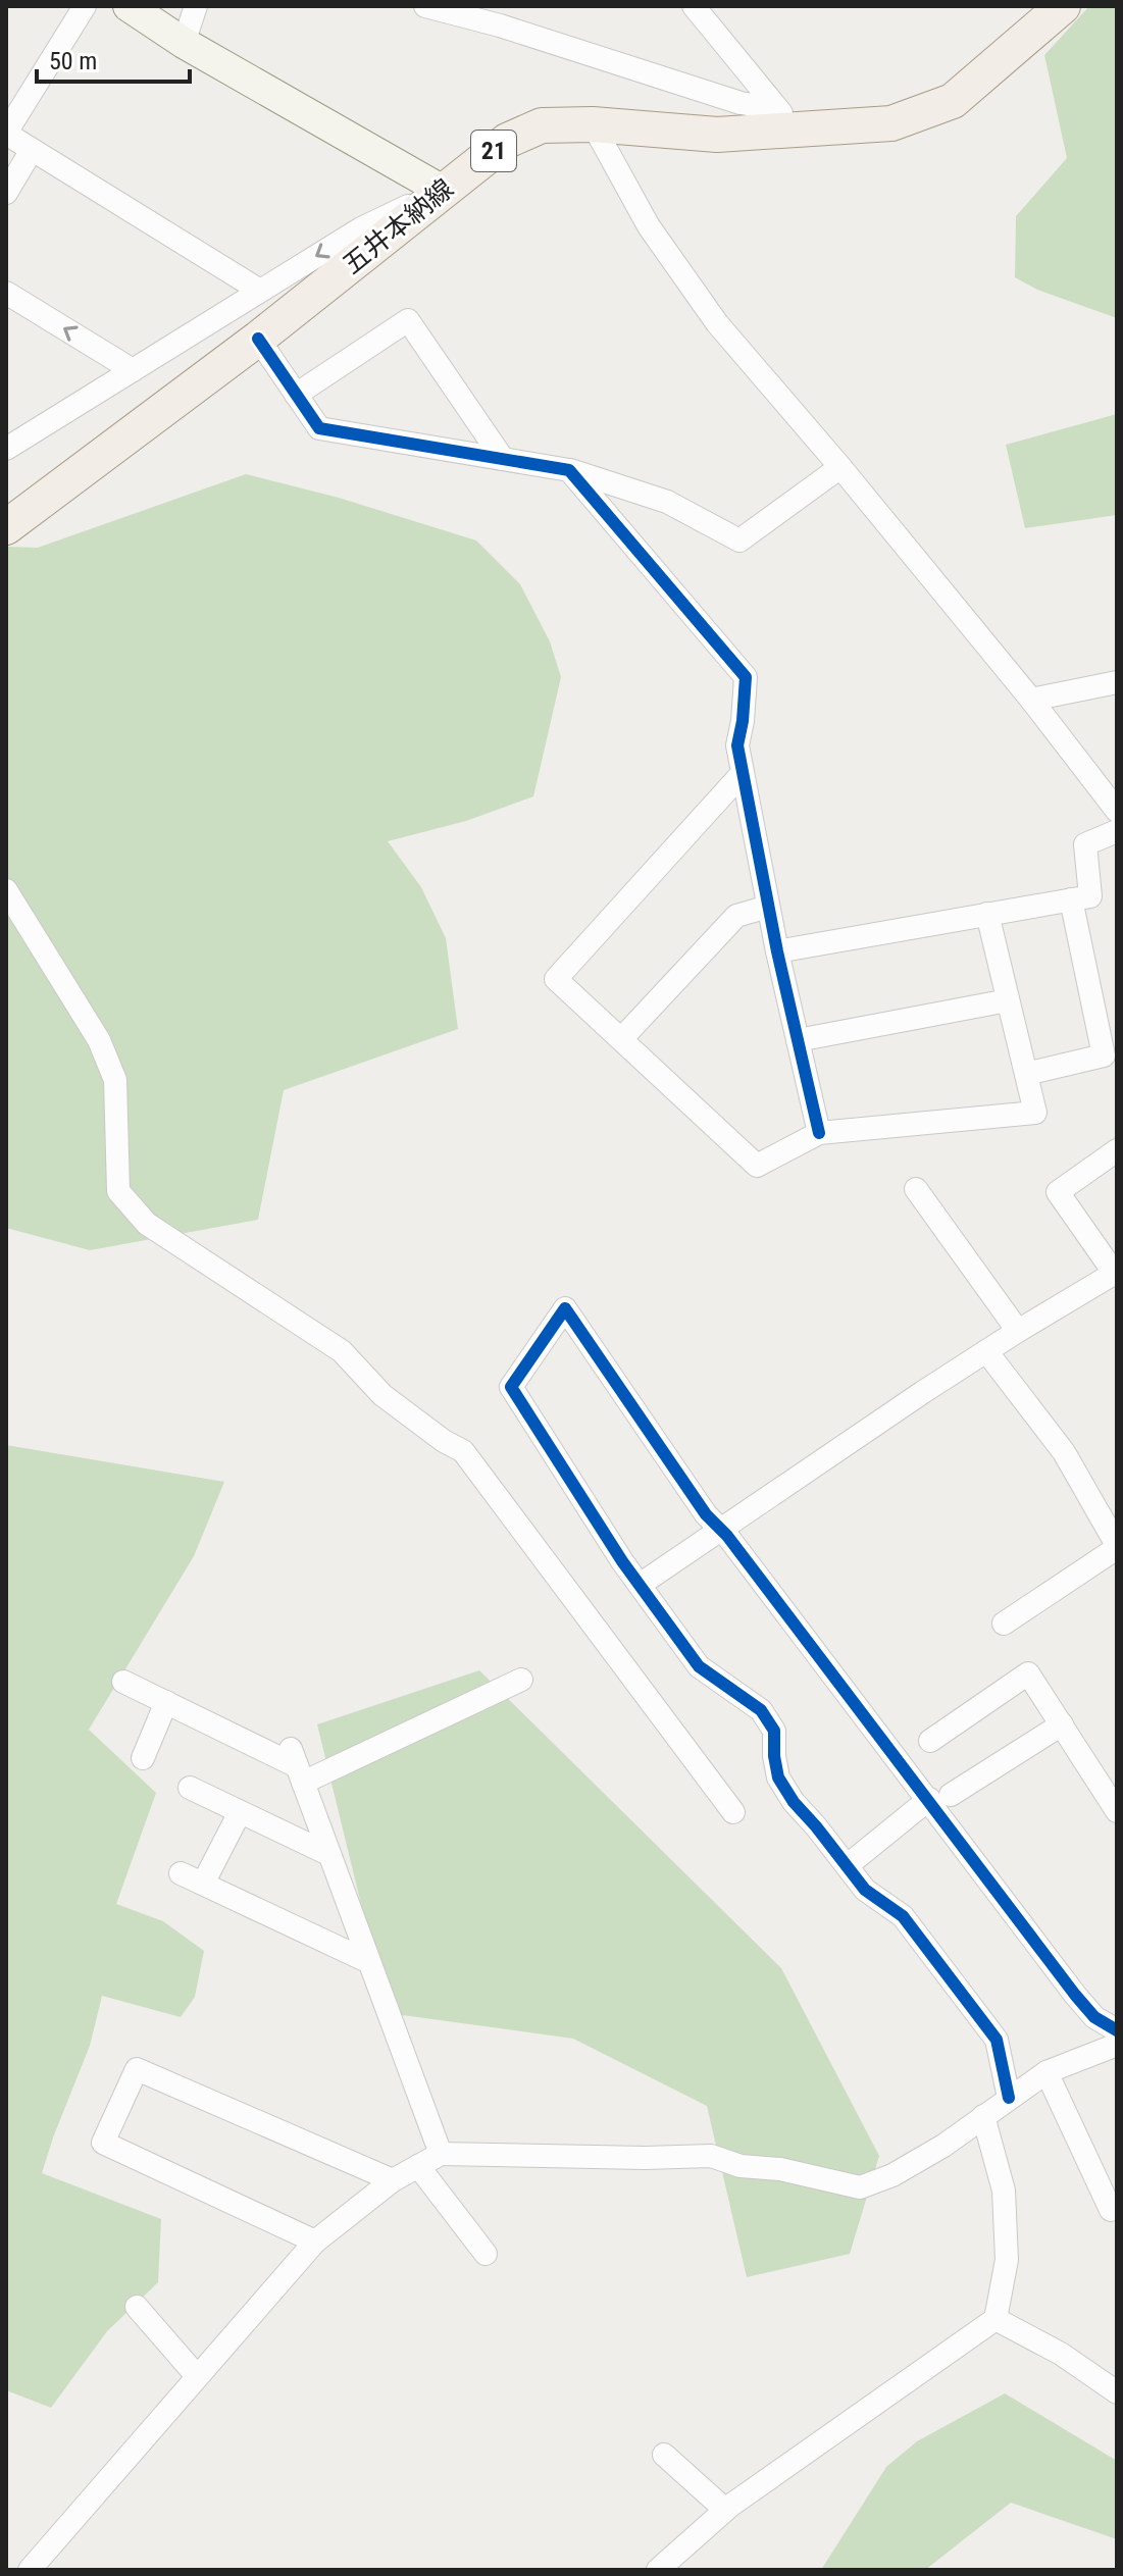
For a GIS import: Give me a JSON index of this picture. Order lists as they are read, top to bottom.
{
  "streets": {
    "main road": ["21", "五井本納線"]
  },
  "scale_bar": "50 m"
}
